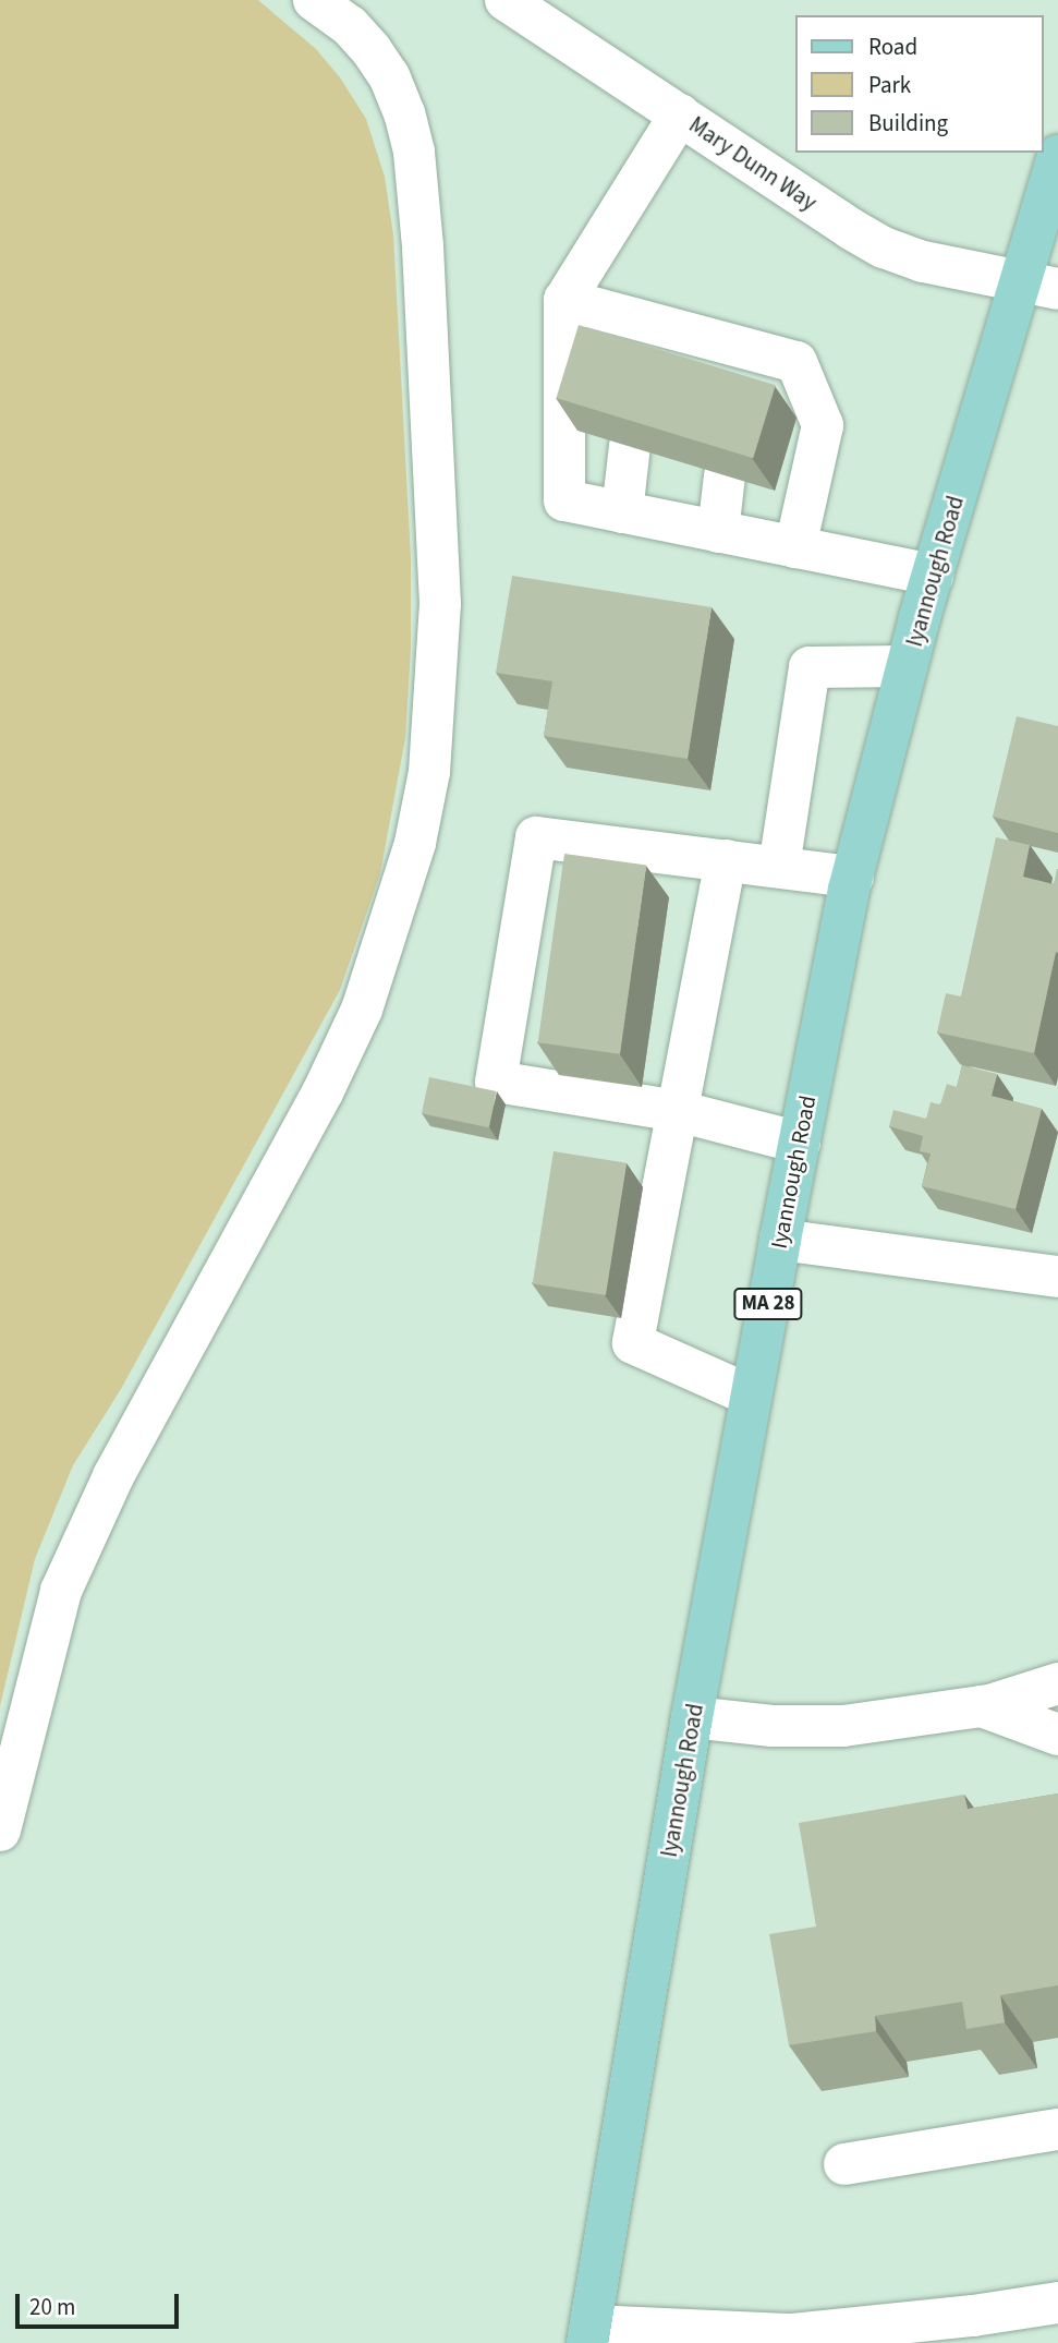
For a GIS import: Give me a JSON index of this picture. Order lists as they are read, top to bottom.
{
  "streets": {
    "main road": ["Iyannough Road", "MA 28"],
    "street": ["Mary Dunn Way"]
  },
  "crossings": [
    ["Mary Dunn Way", "Iyannough Road"]
  ],
  "legend": ["Road", "Park", "Building"],
  "scale_bar": "20 m"
}
